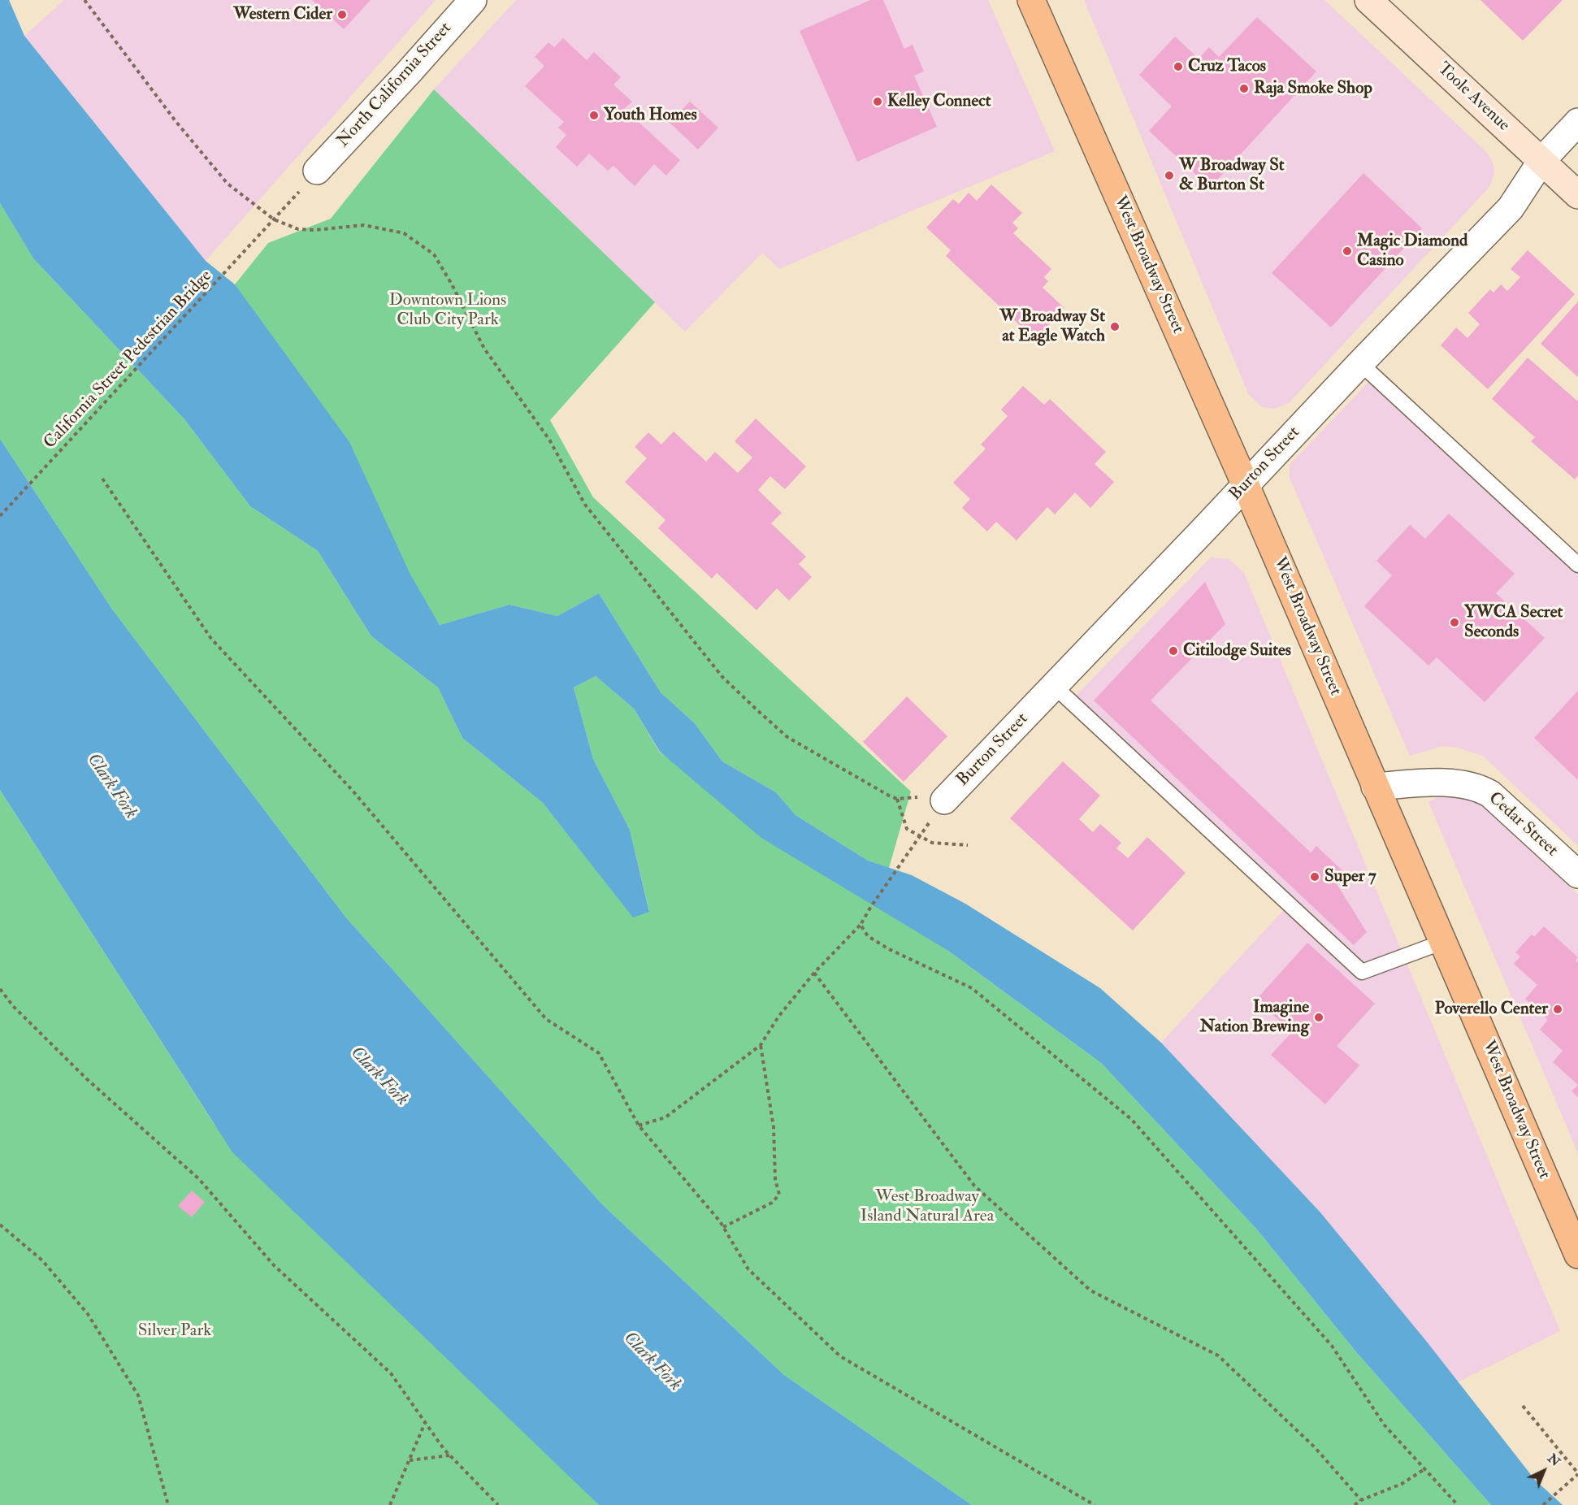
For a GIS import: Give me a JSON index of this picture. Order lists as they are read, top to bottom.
{
  "streets": {
    "main road": ["Toole Avenue", "West Broadway Street"],
    "street": ["North California Street", "Burton Street", "Cedar Street"],
    "path": ["California Street Pedestrian Bridge"]
  },
  "crossings": [
    ["North California Street", "California Street Pedestrian Bridge"],
    ["Toole Avenue", "Burton Street"],
    ["West Broadway Street", "Burton Street"],
    ["West Broadway Street", "Cedar Street"]
  ],
  "water": ["Clark Fork"],
  "parks": ["Downtown Lions Club City Park", "West Broadway Island Natural Area", "Silver Park"],
  "places": [
    "Western Cider",
    "Cruz Tacos",
    "Raja Smoke Shop",
    "Kelley Connect",
    "Youth Homes",
    "W Broadway St & Burton St",
    "Magic Diamond Casino",
    "W Broadway St at Eagle Watch",
    "YWCA Secret Seconds",
    "Citilodge Suites",
    "Super 7",
    "Poverello Center",
    "Imagine Nation Brewing"
  ],
  "north": "top right"
}
